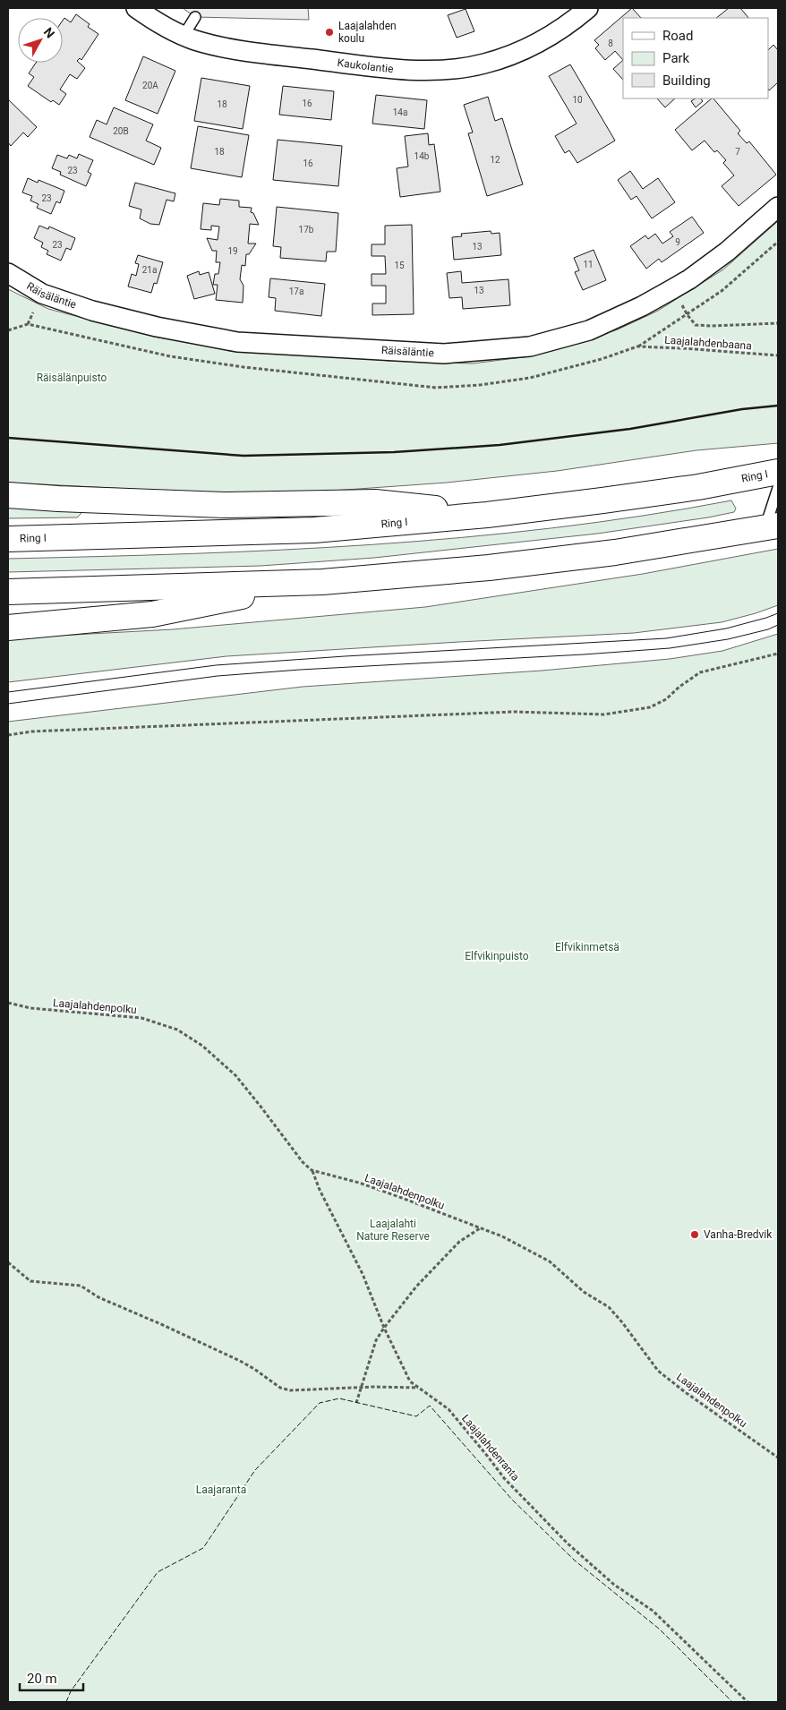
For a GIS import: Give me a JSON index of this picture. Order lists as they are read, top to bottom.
{
  "streets": {
    "highway": ["Ring I"],
    "street": ["Kaukolantie", "Räisäläntie"],
    "path": ["Laajalahdenbaana", "Laajalahdenpolku", "Laajalahdenranta"]
  },
  "crossings": [
    ["Laajalahdenpolku", "Laajalahdenranta"]
  ],
  "parks": [
    "Räisälänpuisto",
    "Elfvikinmetsä",
    "Elfvikinpuisto",
    "Laajalahti Nature Reserve",
    "Laajaranta"
  ],
  "places": ["Laajalahden koulu", "Vanha-Bredvik"],
  "house_numbers": [
    "8",
    "20A",
    "10",
    "16",
    "18",
    "14a",
    "20B",
    "18",
    "7",
    "14b",
    "12",
    "16",
    "23",
    "23",
    "17b",
    "9",
    "23",
    "13",
    "19",
    "11",
    "15",
    "21a",
    "13",
    "17a"
  ],
  "legend": ["Road", "Park", "Building"],
  "scale_bar": "20 m",
  "north": "top right"
}
